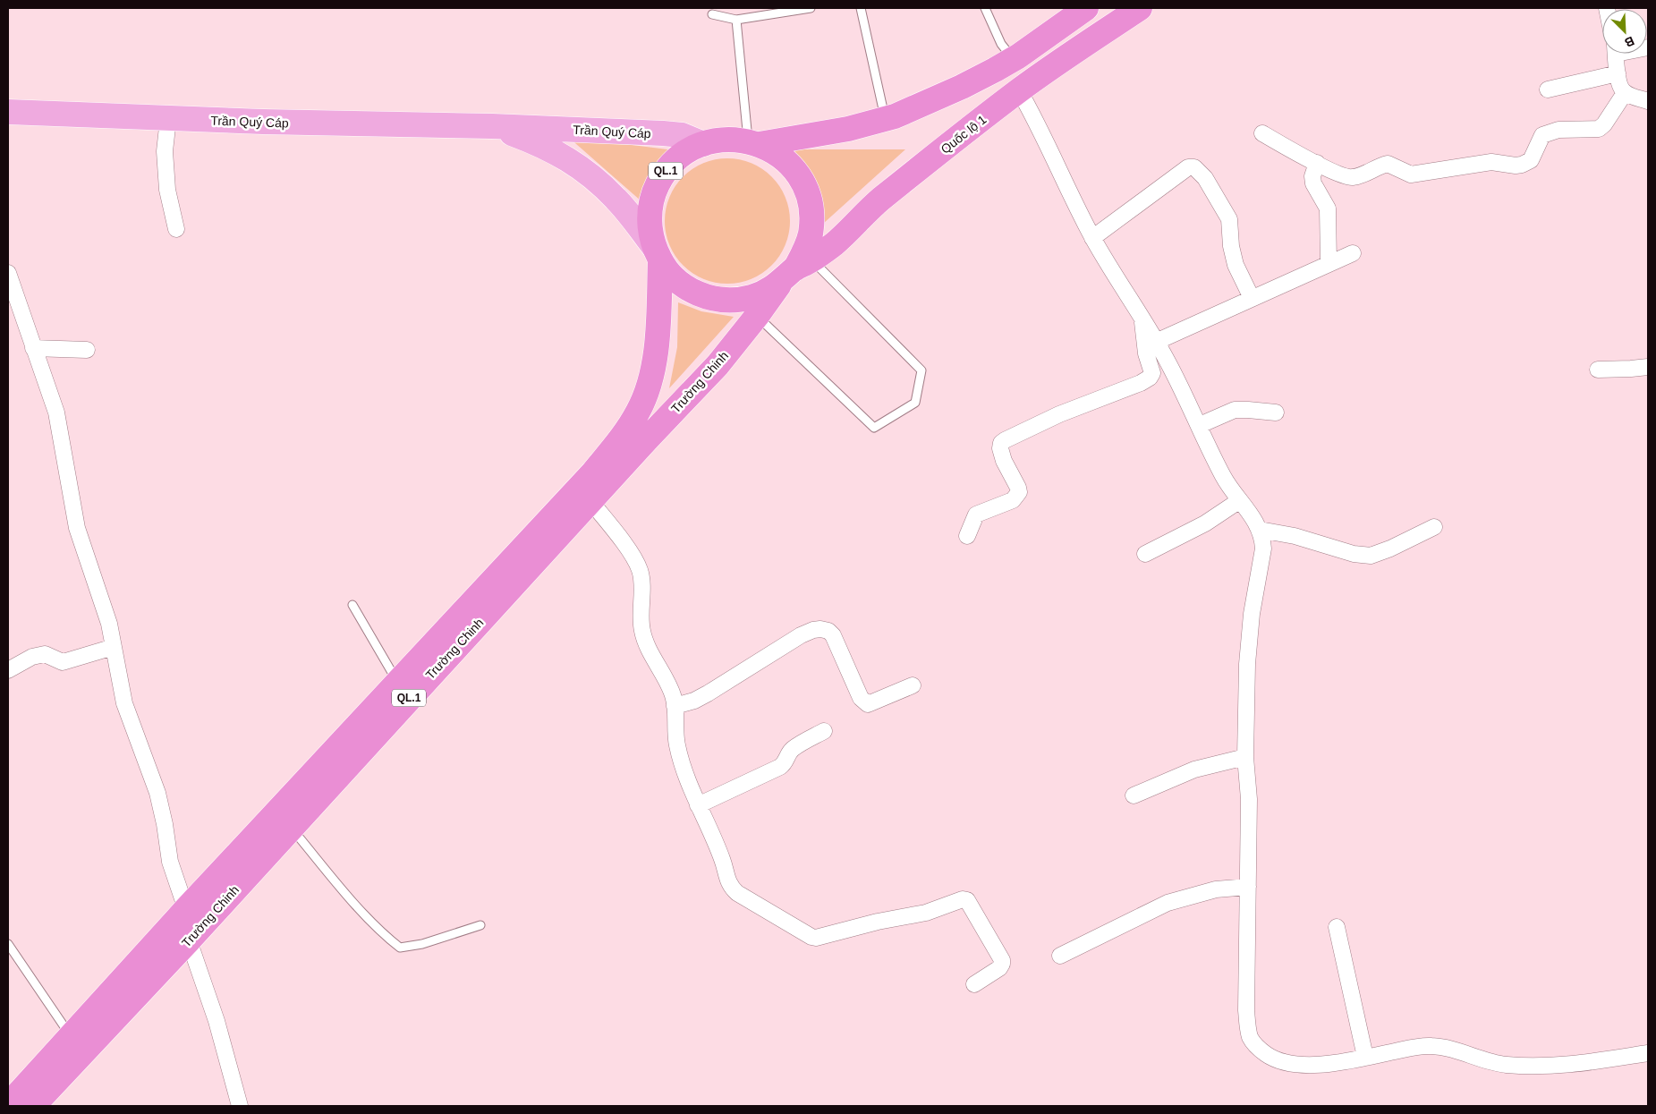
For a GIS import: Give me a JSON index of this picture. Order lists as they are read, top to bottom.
{
  "streets": {
    "highway": ["Quốc lộ 1", "QL.1", "Trường Chinh"],
    "main road": ["Trần Quý Cáp"]
  },
  "crossings": [
    ["Trần Quý Cáp", "QL.1"],
    ["Trần Quý Cáp", "Trường Chinh"],
    ["Quốc lộ 1", "QL.1"],
    ["Quốc lộ 1", "Trường Chinh"],
    ["QL.1", "Trường Chinh"]
  ],
  "north": "bottom right"
}
